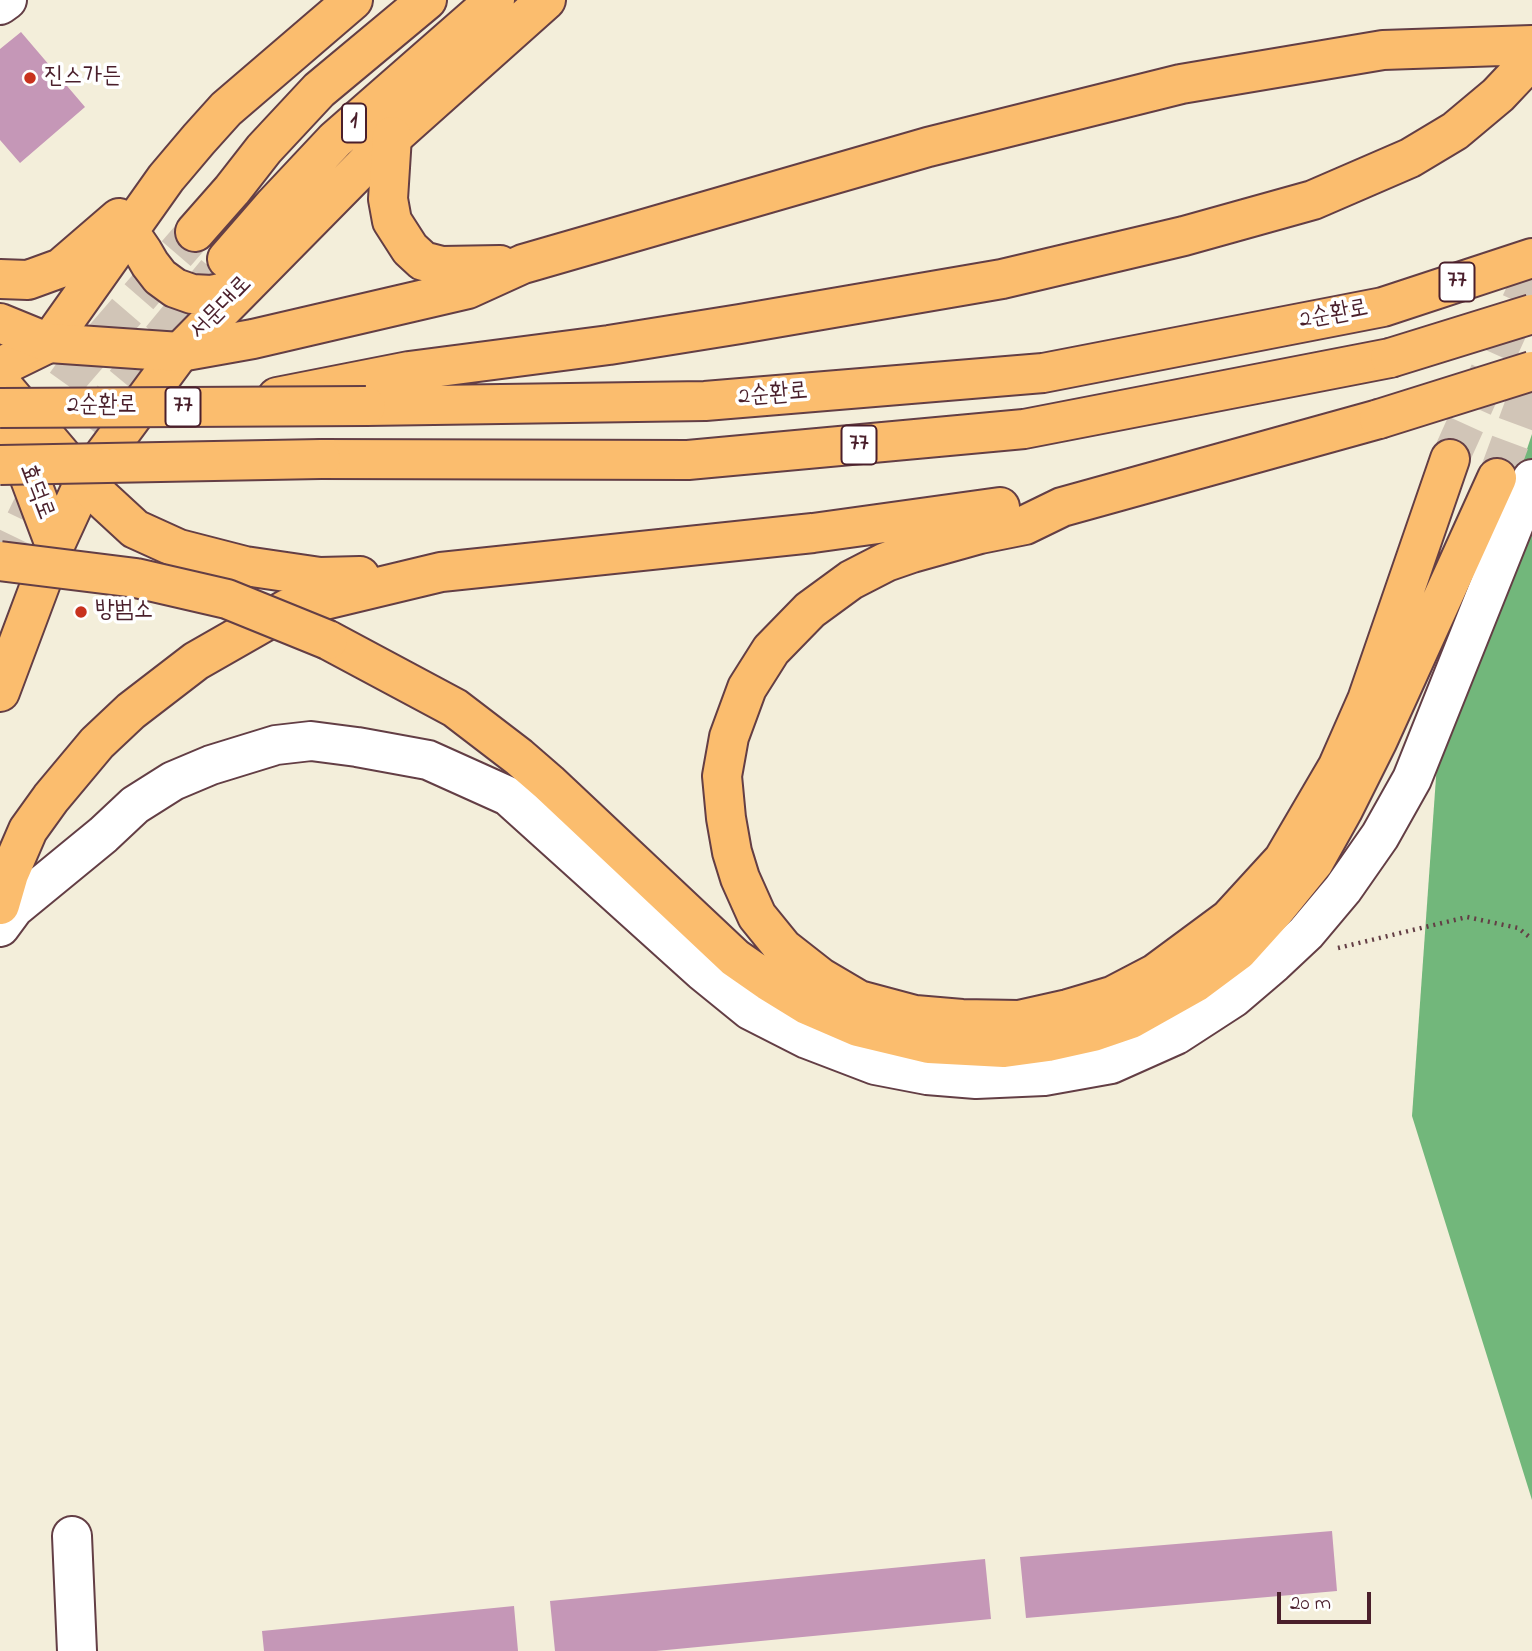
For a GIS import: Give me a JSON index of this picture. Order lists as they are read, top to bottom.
{
  "streets": {
    "main road": [
      "1",
      "77",
      "서문대로",
      "2순환로",
      "효덕로"
    ]
  },
  "crossings": [
    ["서문대로", "효덕로"]
  ],
  "places": ["진스가든", "방범소"],
  "scale_bar": "20 m"
}
